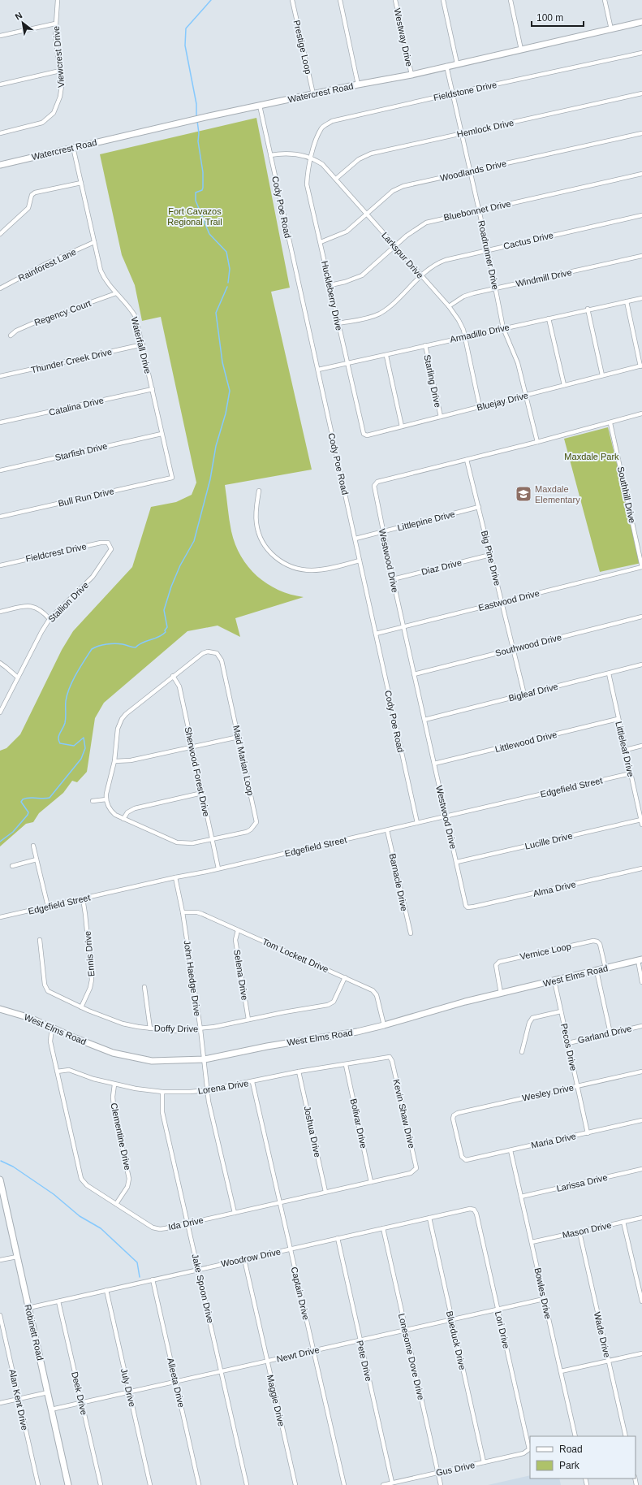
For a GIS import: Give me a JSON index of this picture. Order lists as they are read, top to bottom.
{
  "streets": {
    "street": [
      "Westway Drive",
      "Prestige Loop",
      "Viewcrest Drive",
      "Fieldstone Drive",
      "Watercrest Road",
      "Hemlock Drive",
      "Woodlands Drive",
      "Cody Poe Road",
      "Bluebonnet Drive",
      "Cactus Drive",
      "Larkspur Drive",
      "Roadrunner Drive",
      "Rainforest Lane",
      "Windmill Drive",
      "Huckleberry Drive",
      "Regency Court",
      "Armadillo Drive",
      "Waterfall Drive",
      "Thunder Creek Drive",
      "Starling Drive",
      "Bluejay Drive",
      "Catalina Drive",
      "Starfish Drive",
      "Southhill Drive",
      "Bull Run Drive",
      "Littlepine Drive",
      "Fieldcrest Drive",
      "Big Pine Drive",
      "Westwood Drive",
      "Diaz Drive",
      "Eastwood Drive",
      "Stallion Drive",
      "Southwood Drive",
      "Bigleaf Drive",
      "Littlewood Drive",
      "Littleleaf Drive",
      "Maid Marian Loop",
      "Sherwood Forest Drive",
      "Edgefield Street",
      "Lucille Drive",
      "Barnacle Drive",
      "Alma Drive",
      "Vernice Loop",
      "Ennis Drive",
      "Tom Lockett Drive",
      "Selena Drive",
      "West Elms Road",
      "John Haedge Drive",
      "Doffy Drive",
      "Garland Drive",
      "Pecos Drive",
      "Lorena Drive",
      "Wesley Drive",
      "Kevin Shaw Drive",
      "Bolivar Drive",
      "Joshua Drive",
      "Clementine Drive",
      "Maria Drive",
      "Larissa Drive",
      "Ida Drive",
      "Mason Drive",
      "Woodrow Drive",
      "Jake Spoon Drive",
      "Captain Drive",
      "Bowles Drive",
      "Lori Drive",
      "Robinett Road",
      "Wade Drive",
      "Blueduck Drive",
      "Newt Drive",
      "Lonesome Dove Drive",
      "Pete Drive",
      "Alleeta Drive",
      "July Drive",
      "Deek Drive",
      "Alan Kent Drive",
      "Maggie Drive",
      "Gus Drive"
    ]
  },
  "crossings": [
    ["Westway Drive", "Watercrest Road"],
    ["Prestige Loop", "Watercrest Road"],
    ["Fieldstone Drive", "Larkspur Drive"],
    ["Fieldstone Drive", "Roadrunner Drive"],
    ["Fieldstone Drive", "Huckleberry Drive"],
    ["Watercrest Road", "Cody Poe Road"],
    ["Watercrest Road", "Roadrunner Drive"],
    ["Watercrest Road", "Waterfall Drive"],
    ["Hemlock Drive", "Larkspur Drive"],
    ["Hemlock Drive", "Roadrunner Drive"],
    ["Woodlands Drive", "Larkspur Drive"],
    ["Woodlands Drive", "Roadrunner Drive"],
    ["Woodlands Drive", "Huckleberry Drive"],
    ["Cody Poe Road", "Larkspur Drive"],
    ["Cody Poe Road", "Armadillo Drive"],
    ["Cody Poe Road", "Littlepine Drive"],
    ["Cody Poe Road", "Eastwood Drive"],
    ["Cody Poe Road", "Edgefield Street"],
    ["Bluebonnet Drive", "Larkspur Drive"],
    ["Bluebonnet Drive", "Roadrunner Drive"],
    ["Bluebonnet Drive", "Huckleberry Drive"],
    ["Cactus Drive", "Larkspur Drive"],
    ["Cactus Drive", "Roadrunner Drive"],
    ["Cactus Drive", "Huckleberry Drive"],
    ["Larkspur Drive", "Windmill Drive"],
    ["Larkspur Drive", "Huckleberry Drive"],
    ["Larkspur Drive", "Armadillo Drive"],
    ["Larkspur Drive", "Bluejay Drive"],
    ["Roadrunner Drive", "Windmill Drive"],
    ["Roadrunner Drive", "Armadillo Drive"],
    ["Roadrunner Drive", "Bluejay Drive"],
    ["Roadrunner Drive", "Westwood Drive"],
    ["Rainforest Lane", "Waterfall Drive"],
    ["Huckleberry Drive", "Armadillo Drive"],
    ["Huckleberry Drive", "Bluejay Drive"],
    ["Regency Court", "Waterfall Drive"],
    ["Armadillo Drive", "Starling Drive"],
    ["Waterfall Drive", "Thunder Creek Drive"],
    ["Waterfall Drive", "Catalina Drive"],
    ["Waterfall Drive", "Starfish Drive"],
    ["Waterfall Drive", "Bull Run Drive"],
    ["Starling Drive", "Bluejay Drive"],
    ["Southhill Drive", "Westwood Drive"],
    ["Southhill Drive", "Eastwood Drive"],
    ["Littlepine Drive", "Big Pine Drive"],
    ["Littlepine Drive", "Westwood Drive"],
    ["Fieldcrest Drive", "Stallion Drive"],
    ["Big Pine Drive", "Westwood Drive"],
    ["Big Pine Drive", "Diaz Drive"],
    ["Big Pine Drive", "Eastwood Drive"],
    ["Big Pine Drive", "Southwood Drive"],
    ["Big Pine Drive", "Bigleaf Drive"],
    ["Westwood Drive", "Diaz Drive"],
    ["Westwood Drive", "Eastwood Drive"],
    ["Westwood Drive", "Southwood Drive"],
    ["Westwood Drive", "Bigleaf Drive"],
    ["Westwood Drive", "Littlewood Drive"],
    ["Westwood Drive", "Edgefield Street"],
    ["Westwood Drive", "Lucille Drive"],
    ["Westwood Drive", "Alma Drive"],
    ["Bigleaf Drive", "Littleleaf Drive"],
    ["Littlewood Drive", "Littleleaf Drive"],
    ["Littleleaf Drive", "Edgefield Street"],
    ["Littleleaf Drive", "Lucille Drive"],
    ["Maid Marian Loop", "Sherwood Forest Drive"],
    ["Sherwood Forest Drive", "Edgefield Street"],
    ["Edgefield Street", "Barnacle Drive"],
    ["Edgefield Street", "Ennis Drive"],
    ["Edgefield Street", "John Haedge Drive"],
    ["Vernice Loop", "West Elms Road"],
    ["Ennis Drive", "Doffy Drive"],
    ["Tom Lockett Drive", "Selena Drive"],
    ["Tom Lockett Drive", "West Elms Road"],
    ["Tom Lockett Drive", "John Haedge Drive"],
    ["Tom Lockett Drive", "Doffy Drive"],
    ["Selena Drive", "Doffy Drive"],
    ["West Elms Road", "John Haedge Drive"],
    ["West Elms Road", "Pecos Drive"],
    ["West Elms Road", "Ida Drive"],
    ["John Haedge Drive", "Doffy Drive"],
    ["John Haedge Drive", "Lorena Drive"],
    ["John Haedge Drive", "Ida Drive"],
    ["Garland Drive", "Pecos Drive"],
    ["Pecos Drive", "Wesley Drive"],
    ["Pecos Drive", "Maria Drive"],
    ["Lorena Drive", "Kevin Shaw Drive"],
    ["Lorena Drive", "Bolivar Drive"],
    ["Lorena Drive", "Joshua Drive"],
    ["Lorena Drive", "Clementine Drive"],
    ["Lorena Drive", "Ida Drive"],
    ["Lorena Drive", "Jake Spoon Drive"],
    ["Lorena Drive", "Captain Drive"],
    ["Wesley Drive", "Maria Drive"],
    ["Kevin Shaw Drive", "Ida Drive"],
    ["Bolivar Drive", "Ida Drive"],
    ["Joshua Drive", "Ida Drive"],
    ["Clementine Drive", "Ida Drive"],
    ["Maria Drive", "Bowles Drive"],
    ["Larissa Drive", "Bowles Drive"],
    ["Ida Drive", "Jake Spoon Drive"],
    ["Ida Drive", "Captain Drive"],
    ["Mason Drive", "Bowles Drive"],
    ["Mason Drive", "Wade Drive"],
    ["Woodrow Drive", "Jake Spoon Drive"],
    ["Woodrow Drive", "Captain Drive"],
    ["Woodrow Drive", "Lori Drive"],
    ["Woodrow Drive", "Robinett Road"],
    ["Woodrow Drive", "Blueduck Drive"],
    ["Woodrow Drive", "Lonesome Dove Drive"],
    ["Woodrow Drive", "Pete Drive"],
    ["Woodrow Drive", "Alleeta Drive"],
    ["Woodrow Drive", "July Drive"],
    ["Woodrow Drive", "Deek Drive"],
    ["Woodrow Drive", "Maggie Drive"],
    ["Jake Spoon Drive", "Newt Drive"],
    ["Captain Drive", "Newt Drive"],
    ["Bowles Drive", "Newt Drive"],
    ["Lori Drive", "Newt Drive"],
    ["Lori Drive", "Gus Drive"],
    ["Robinett Road", "Newt Drive"],
    ["Blueduck Drive", "Newt Drive"],
    ["Blueduck Drive", "Gus Drive"],
    ["Newt Drive", "Lonesome Dove Drive"],
    ["Newt Drive", "Pete Drive"],
    ["Newt Drive", "Alleeta Drive"],
    ["Newt Drive", "July Drive"],
    ["Newt Drive", "Deek Drive"],
    ["Newt Drive", "Maggie Drive"],
    ["Lonesome Dove Drive", "Gus Drive"],
    ["Pete Drive", "Gus Drive"]
  ],
  "parks": ["Fort Cavazos Regional Trail", "Maxdale Park"],
  "places": {
    "school or university": ["Maxdale Elementary"]
  },
  "legend": ["Road", "Park"],
  "scale_bar": "100 m",
  "north": "top left"
}
